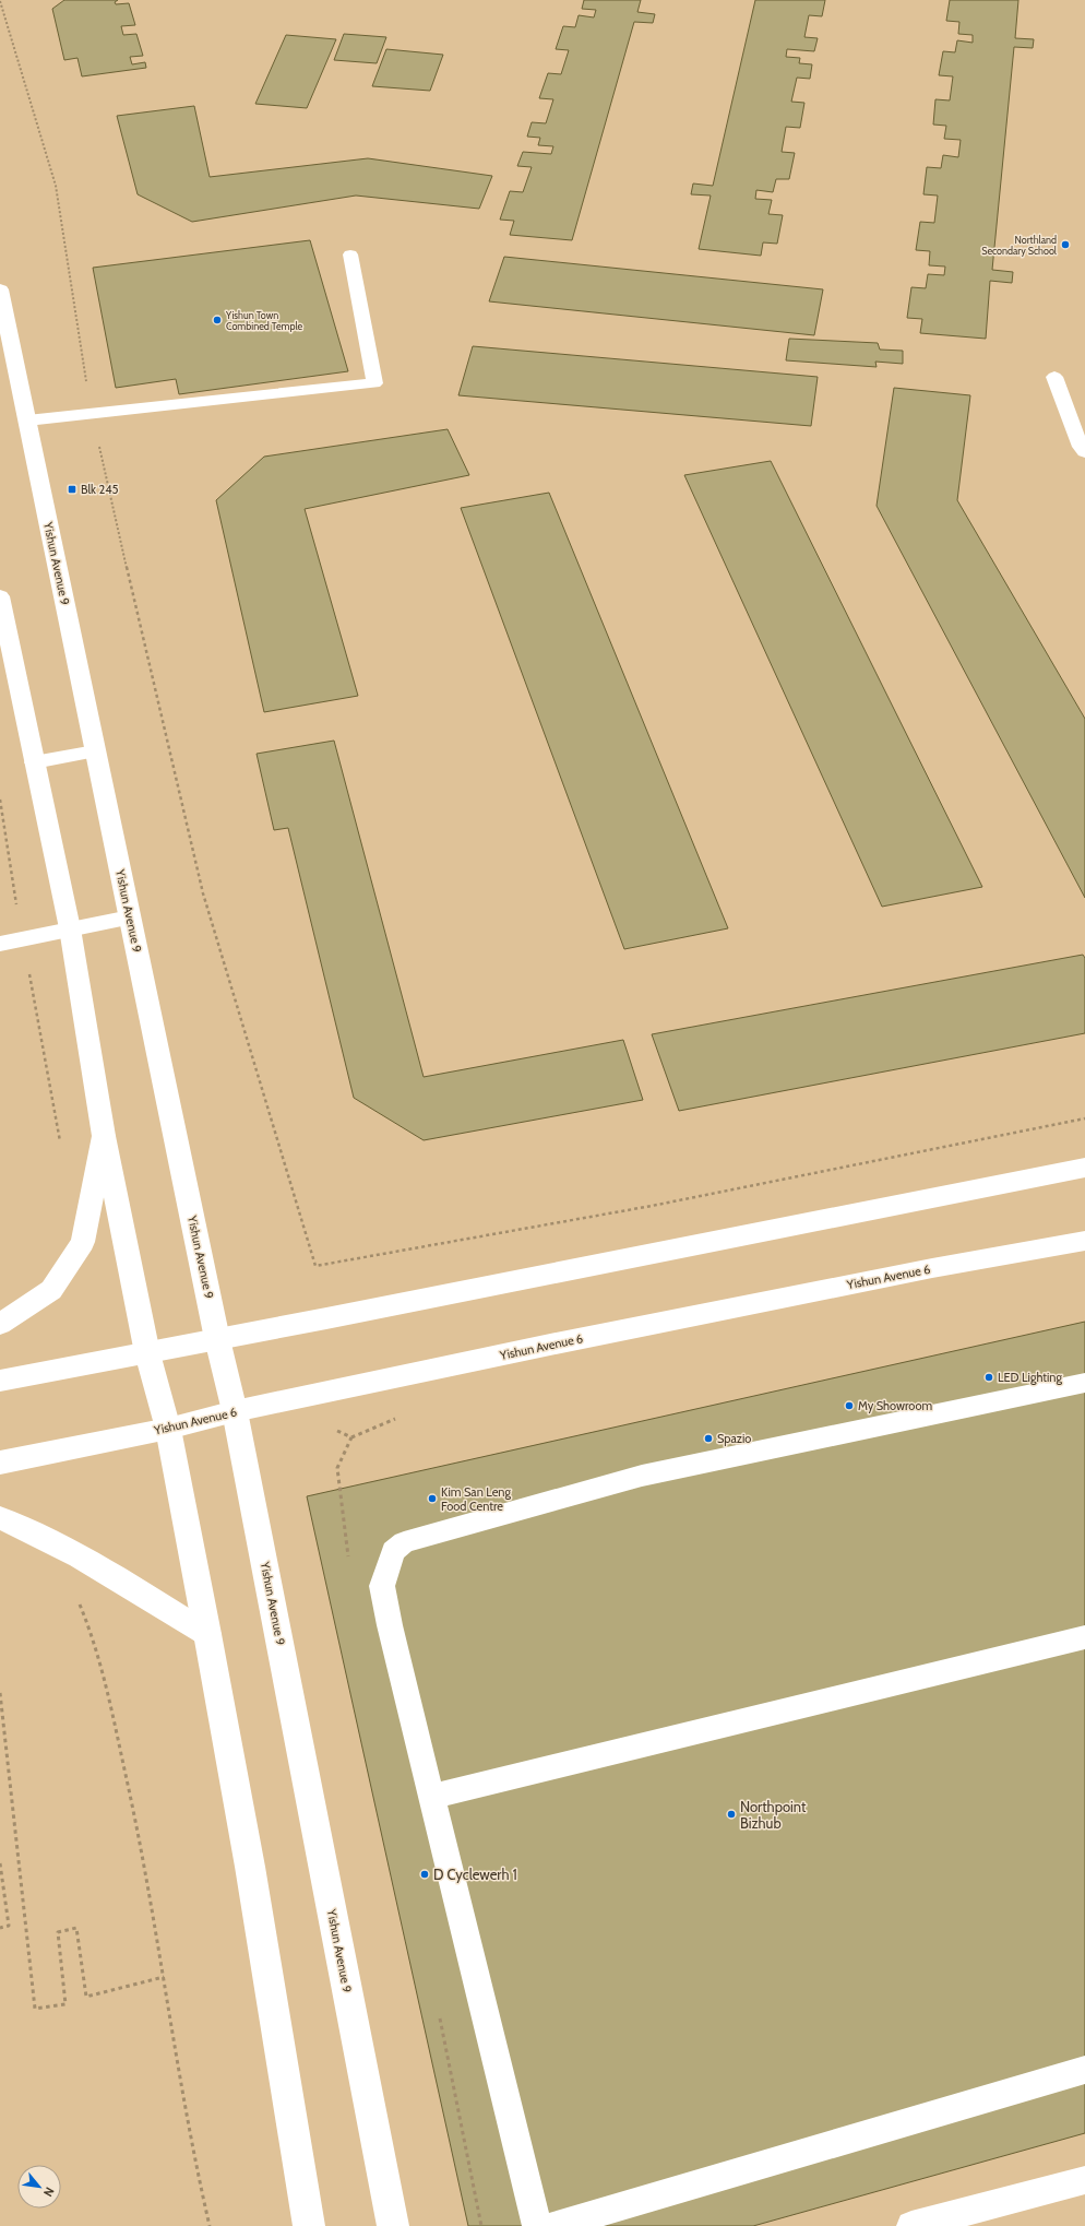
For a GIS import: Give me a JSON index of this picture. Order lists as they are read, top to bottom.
{
  "streets": {
    "street": ["Yishun Avenue 9", "Yishun Avenue 6"]
  },
  "crossings": [
    ["Yishun Avenue 9", "Yishun Avenue 6"]
  ],
  "places": {
    "other": [
      "Northland Secondary School",
      "Yishun Town Combined Temple",
      "LED Lighting",
      "My Showroom",
      "Spazio",
      "Kim San Leng Food Centre",
      "Northpoint Bizhub",
      "D Cyclewerh 1"
    ],
    "transit": ["Blk 245"]
  },
  "north": "bottom right"
}
